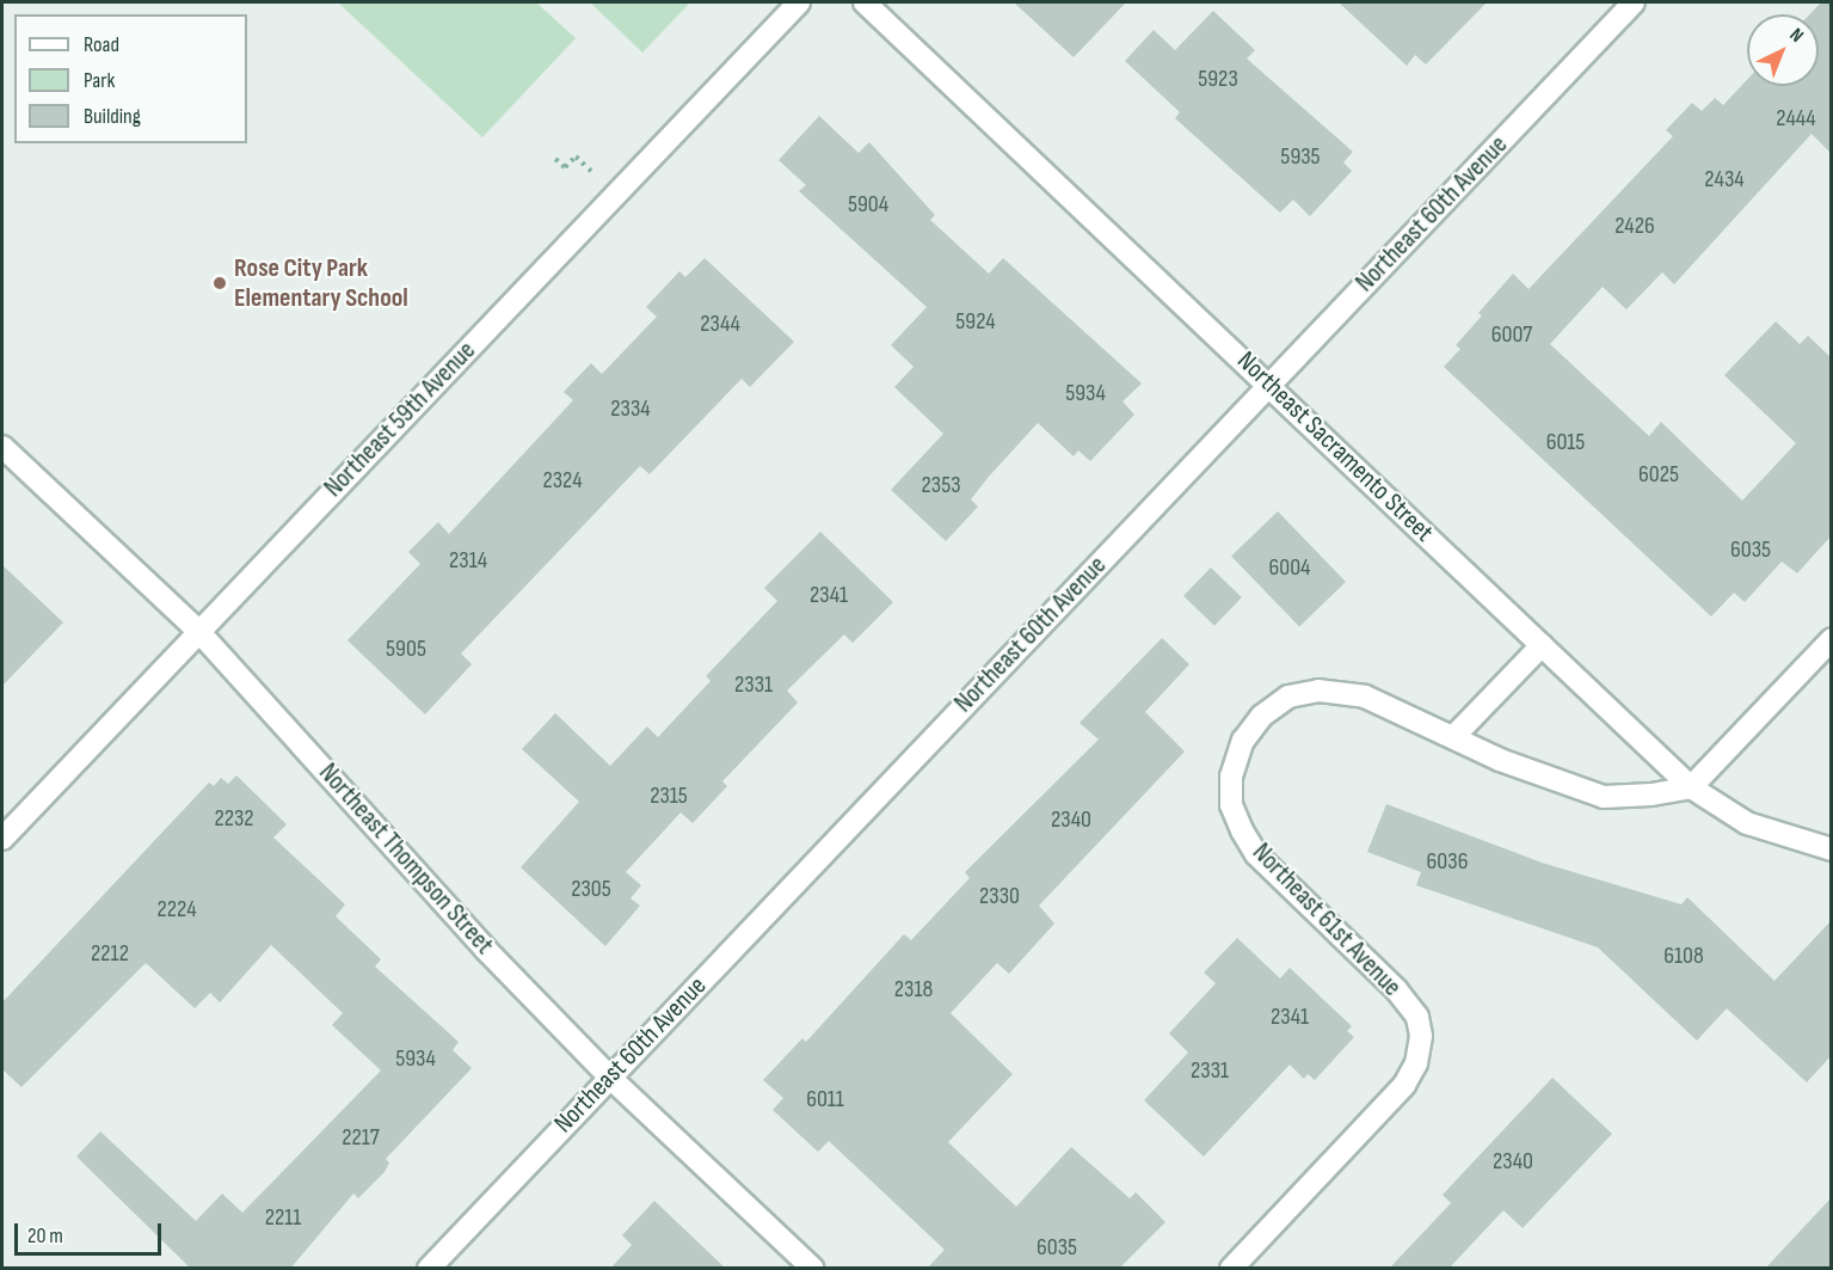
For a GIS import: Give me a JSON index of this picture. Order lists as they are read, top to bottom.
{
  "streets": {
    "street": [
      "Northeast 60th Avenue",
      "Northeast 59th Avenue",
      "Northeast Sacramento Street",
      "Northeast Thompson Street",
      "Northeast 61st Avenue"
    ]
  },
  "crossings": [
    ["Northeast 60th Avenue", "Northeast Sacramento Street"],
    ["Northeast 60th Avenue", "Northeast Thompson Street"],
    ["Northeast 59th Avenue", "Northeast Thompson Street"],
    ["Northeast Sacramento Street", "Northeast 61st Avenue"]
  ],
  "places": ["Rose City Park Elementary School"],
  "house_numbers": [
    "5923",
    "2444",
    "5935",
    "2434",
    "5904",
    "2426",
    "5924",
    "2344",
    "6007",
    "5934",
    "2334",
    "6015",
    "6025",
    "2324",
    "2353",
    "6035",
    "2314",
    "6004",
    "2341",
    "5905",
    "2331",
    "2315",
    "2232",
    "2340",
    "6036",
    "2305",
    "2330",
    "2224",
    "2212",
    "6108",
    "2318",
    "2341",
    "5934",
    "2331",
    "6011",
    "2217",
    "2340",
    "2211",
    "6035"
  ],
  "legend": ["Road", "Park", "Building"],
  "scale_bar": "20 m",
  "north": "top right"
}
